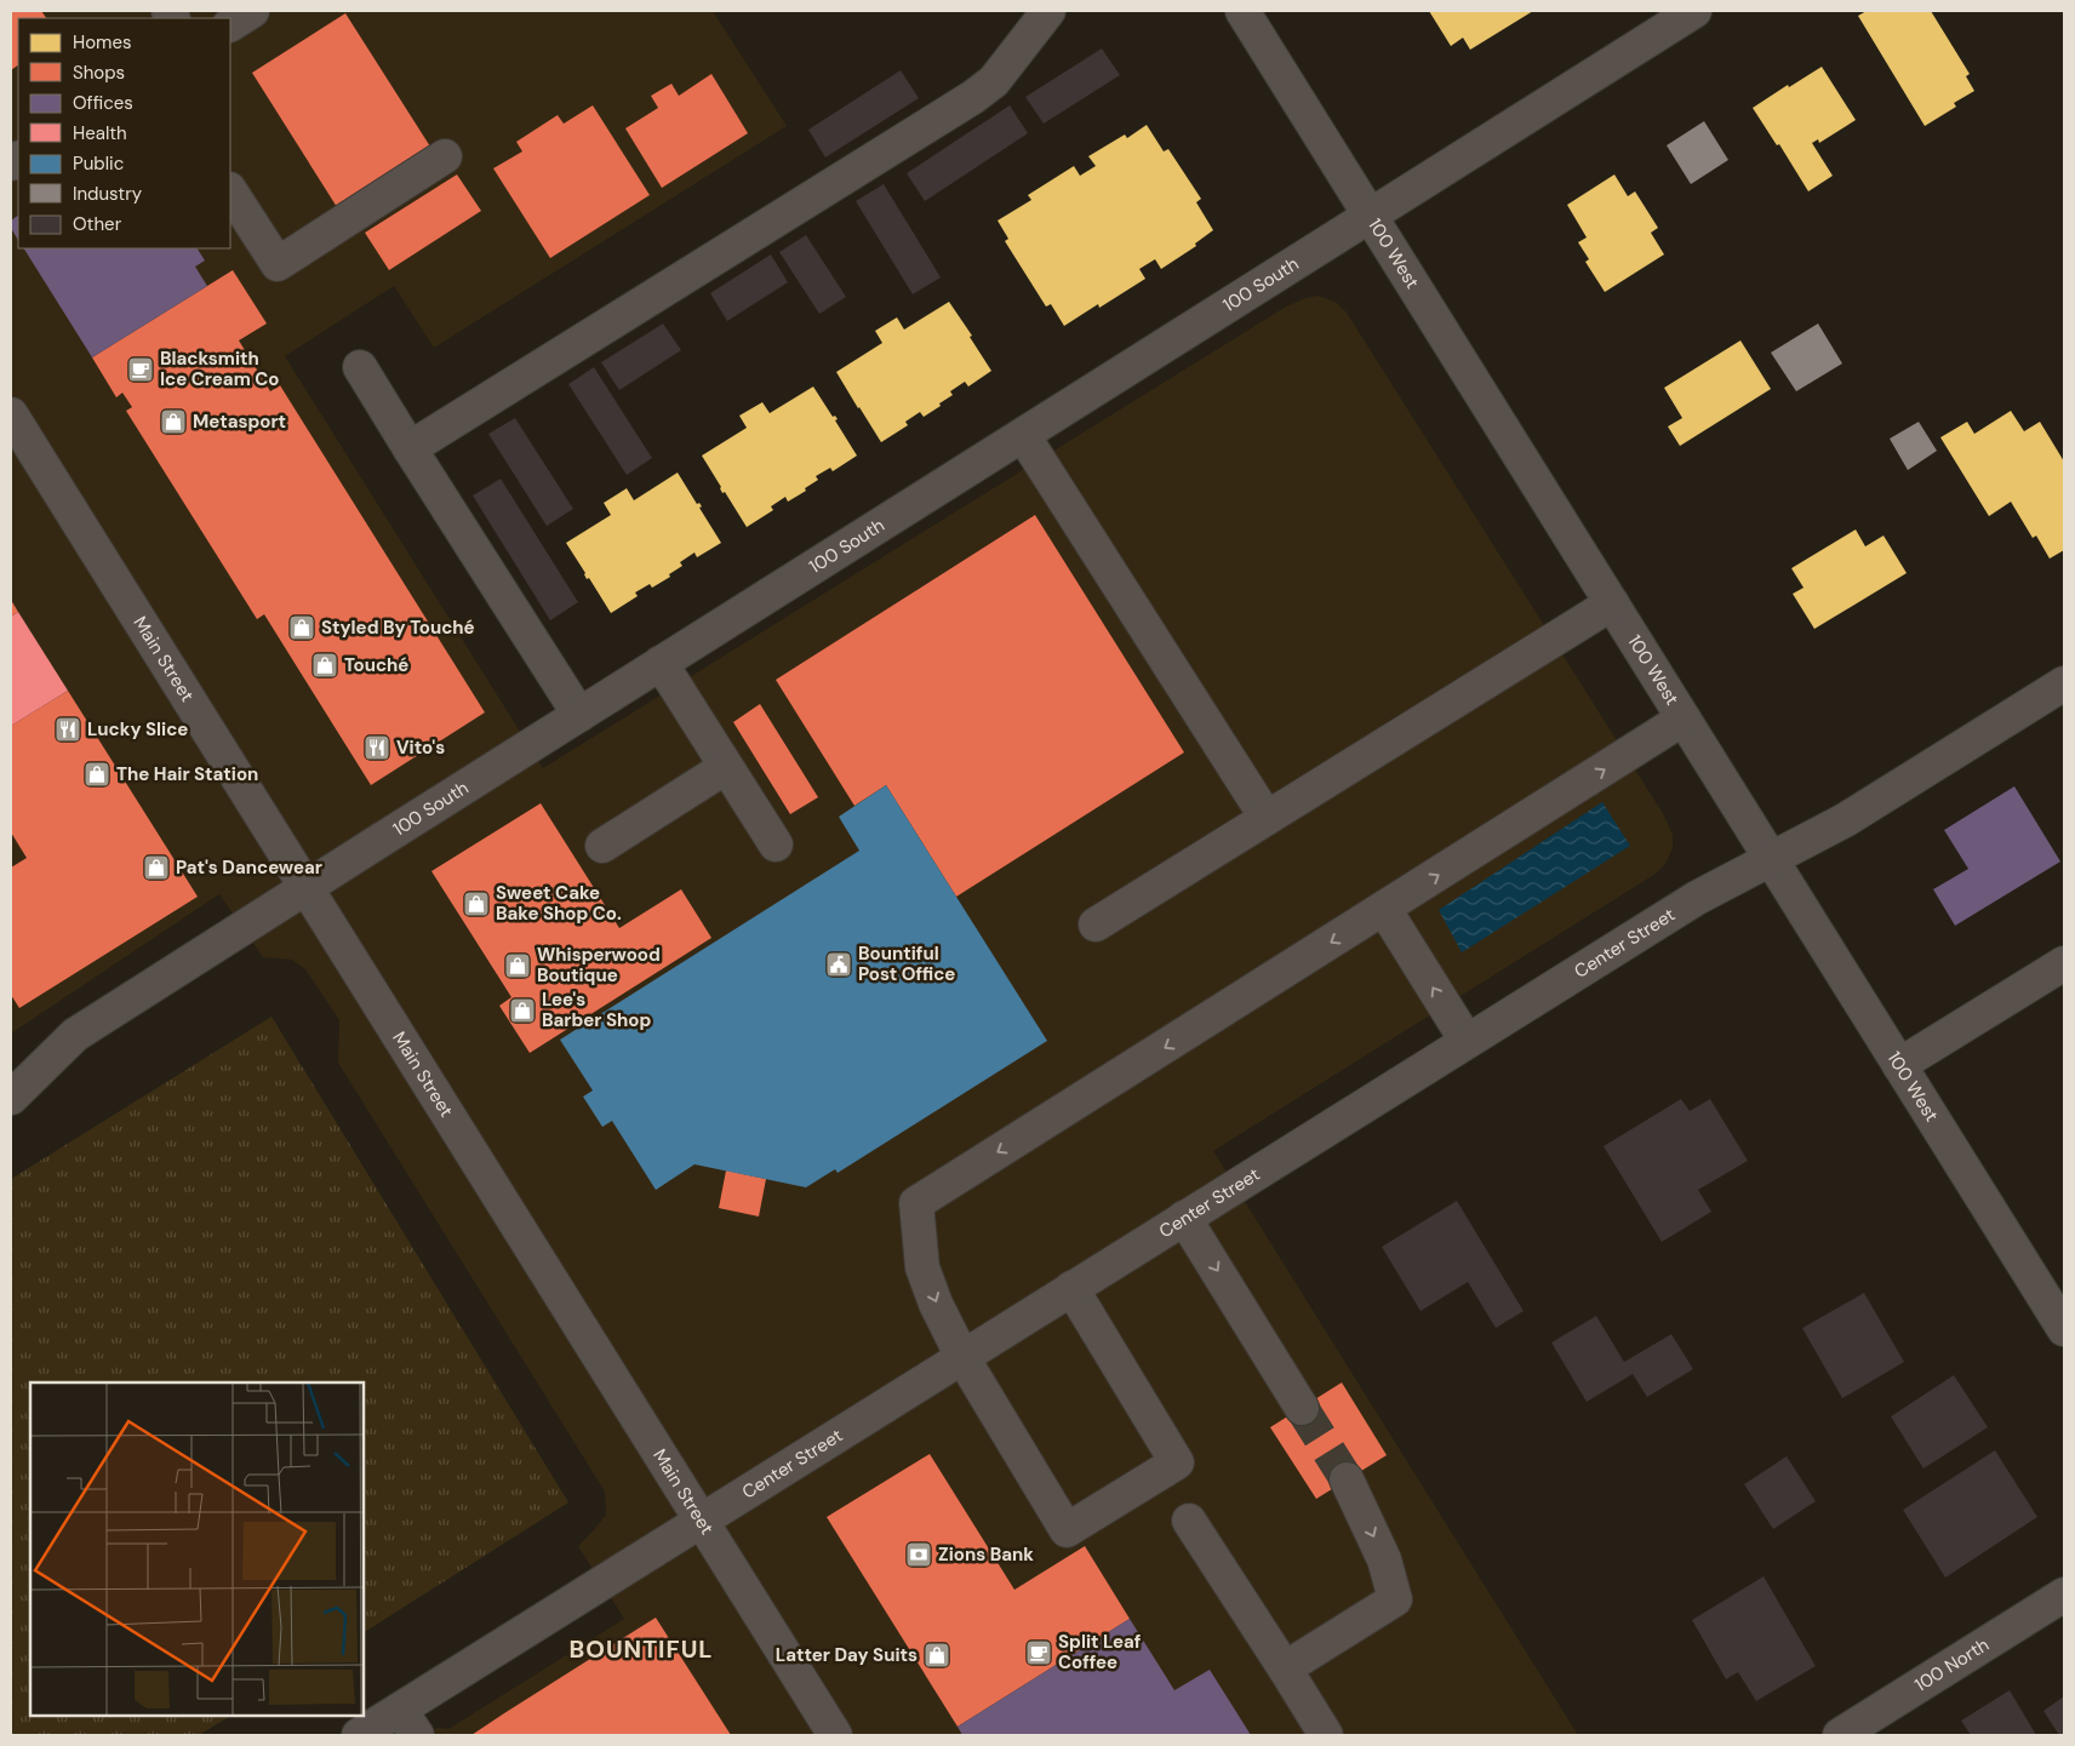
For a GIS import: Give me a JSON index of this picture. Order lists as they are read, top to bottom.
{
  "streets": {
    "street": [
      "100 West",
      "100 South",
      "Main Street",
      "Center Street",
      "100 North"
    ]
  },
  "crossings": [
    ["100 West", "100 South"],
    ["100 West", "Center Street"],
    ["100 South", "Main Street"],
    ["Main Street", "Center Street"]
  ],
  "districts": ["BOUNTIFUL"],
  "places": {
    "cafe": ["Blacksmith Ice Cream Co", "Split Leaf Coffee"],
    "shop": [
      "Metasport",
      "Styled By Touché",
      "Touché",
      "The Hair Station",
      "Pat's Dancewear",
      "Sweet Cake Bake Shop Co.",
      "Whisperwood Boutique",
      "Lee's Barber Shop",
      "Latter Day Suits"
    ],
    "restaurant": ["Lucky Slice", "Vito's"],
    "public building": ["Bountiful Post Office"],
    "bank": ["Zions Bank"]
  },
  "legend": [
    "Homes",
    "Shops",
    "Offices",
    "Health",
    "Public",
    "Industry",
    "Other"
  ]
}
